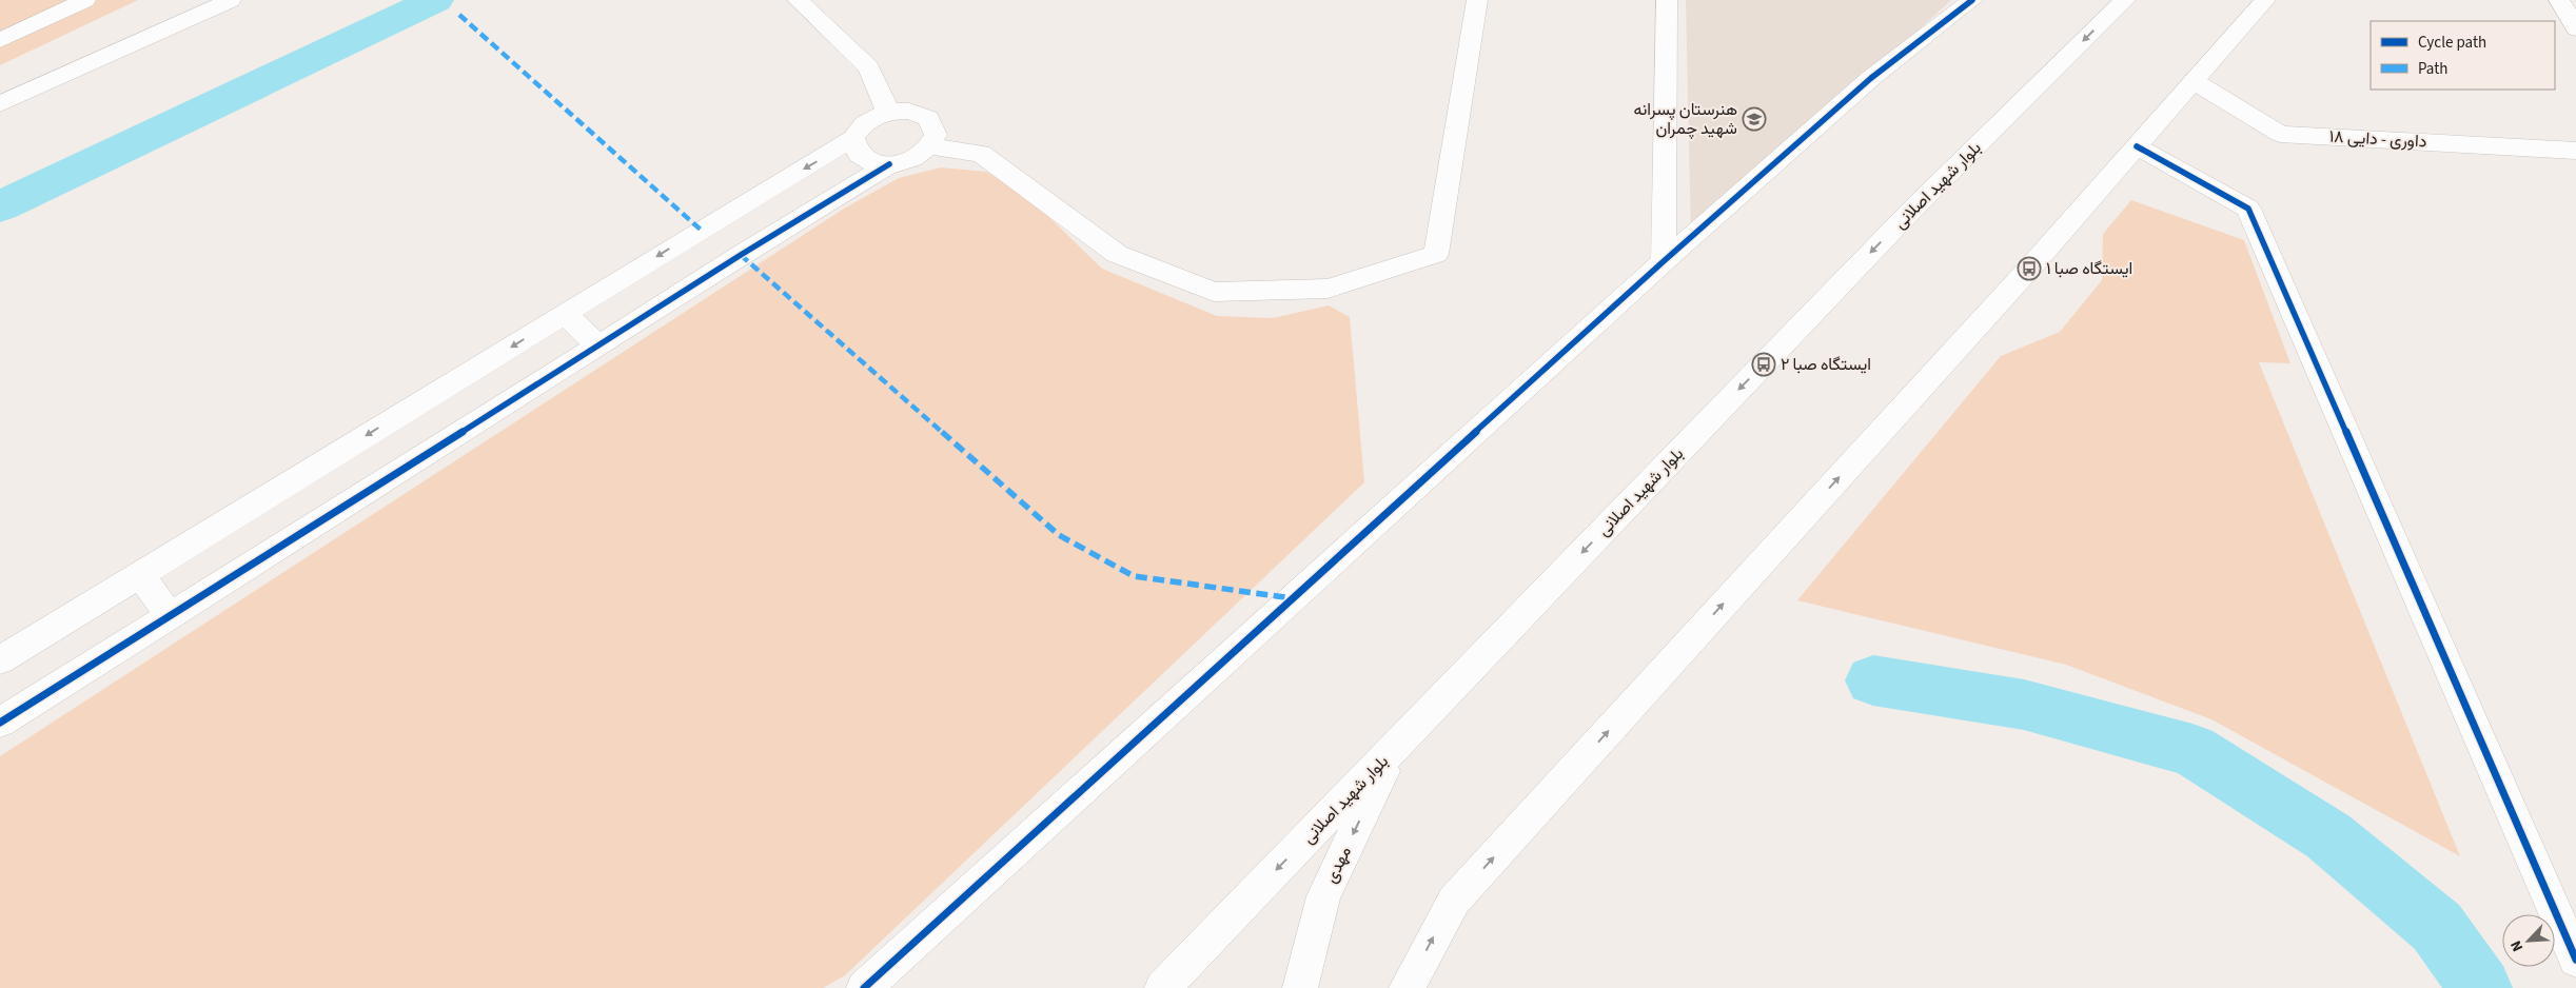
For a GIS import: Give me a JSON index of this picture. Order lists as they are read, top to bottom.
{
  "streets": {
    "street": ["داوری - دایی ۱۸", "بلوار شهید اصلانی", "مهدی"]
  },
  "crossings": [
    ["بلوار شهید اصلانی", "مهدی"]
  ],
  "places": {
    "school or university": ["هنرستان پسرانه شهید چمران"],
    "bus stop": ["ایستگاه صبا ۱", "ایستگاه صبا ۲"]
  },
  "legend": ["Cycle path", "Path"],
  "north": "bottom left"
}
